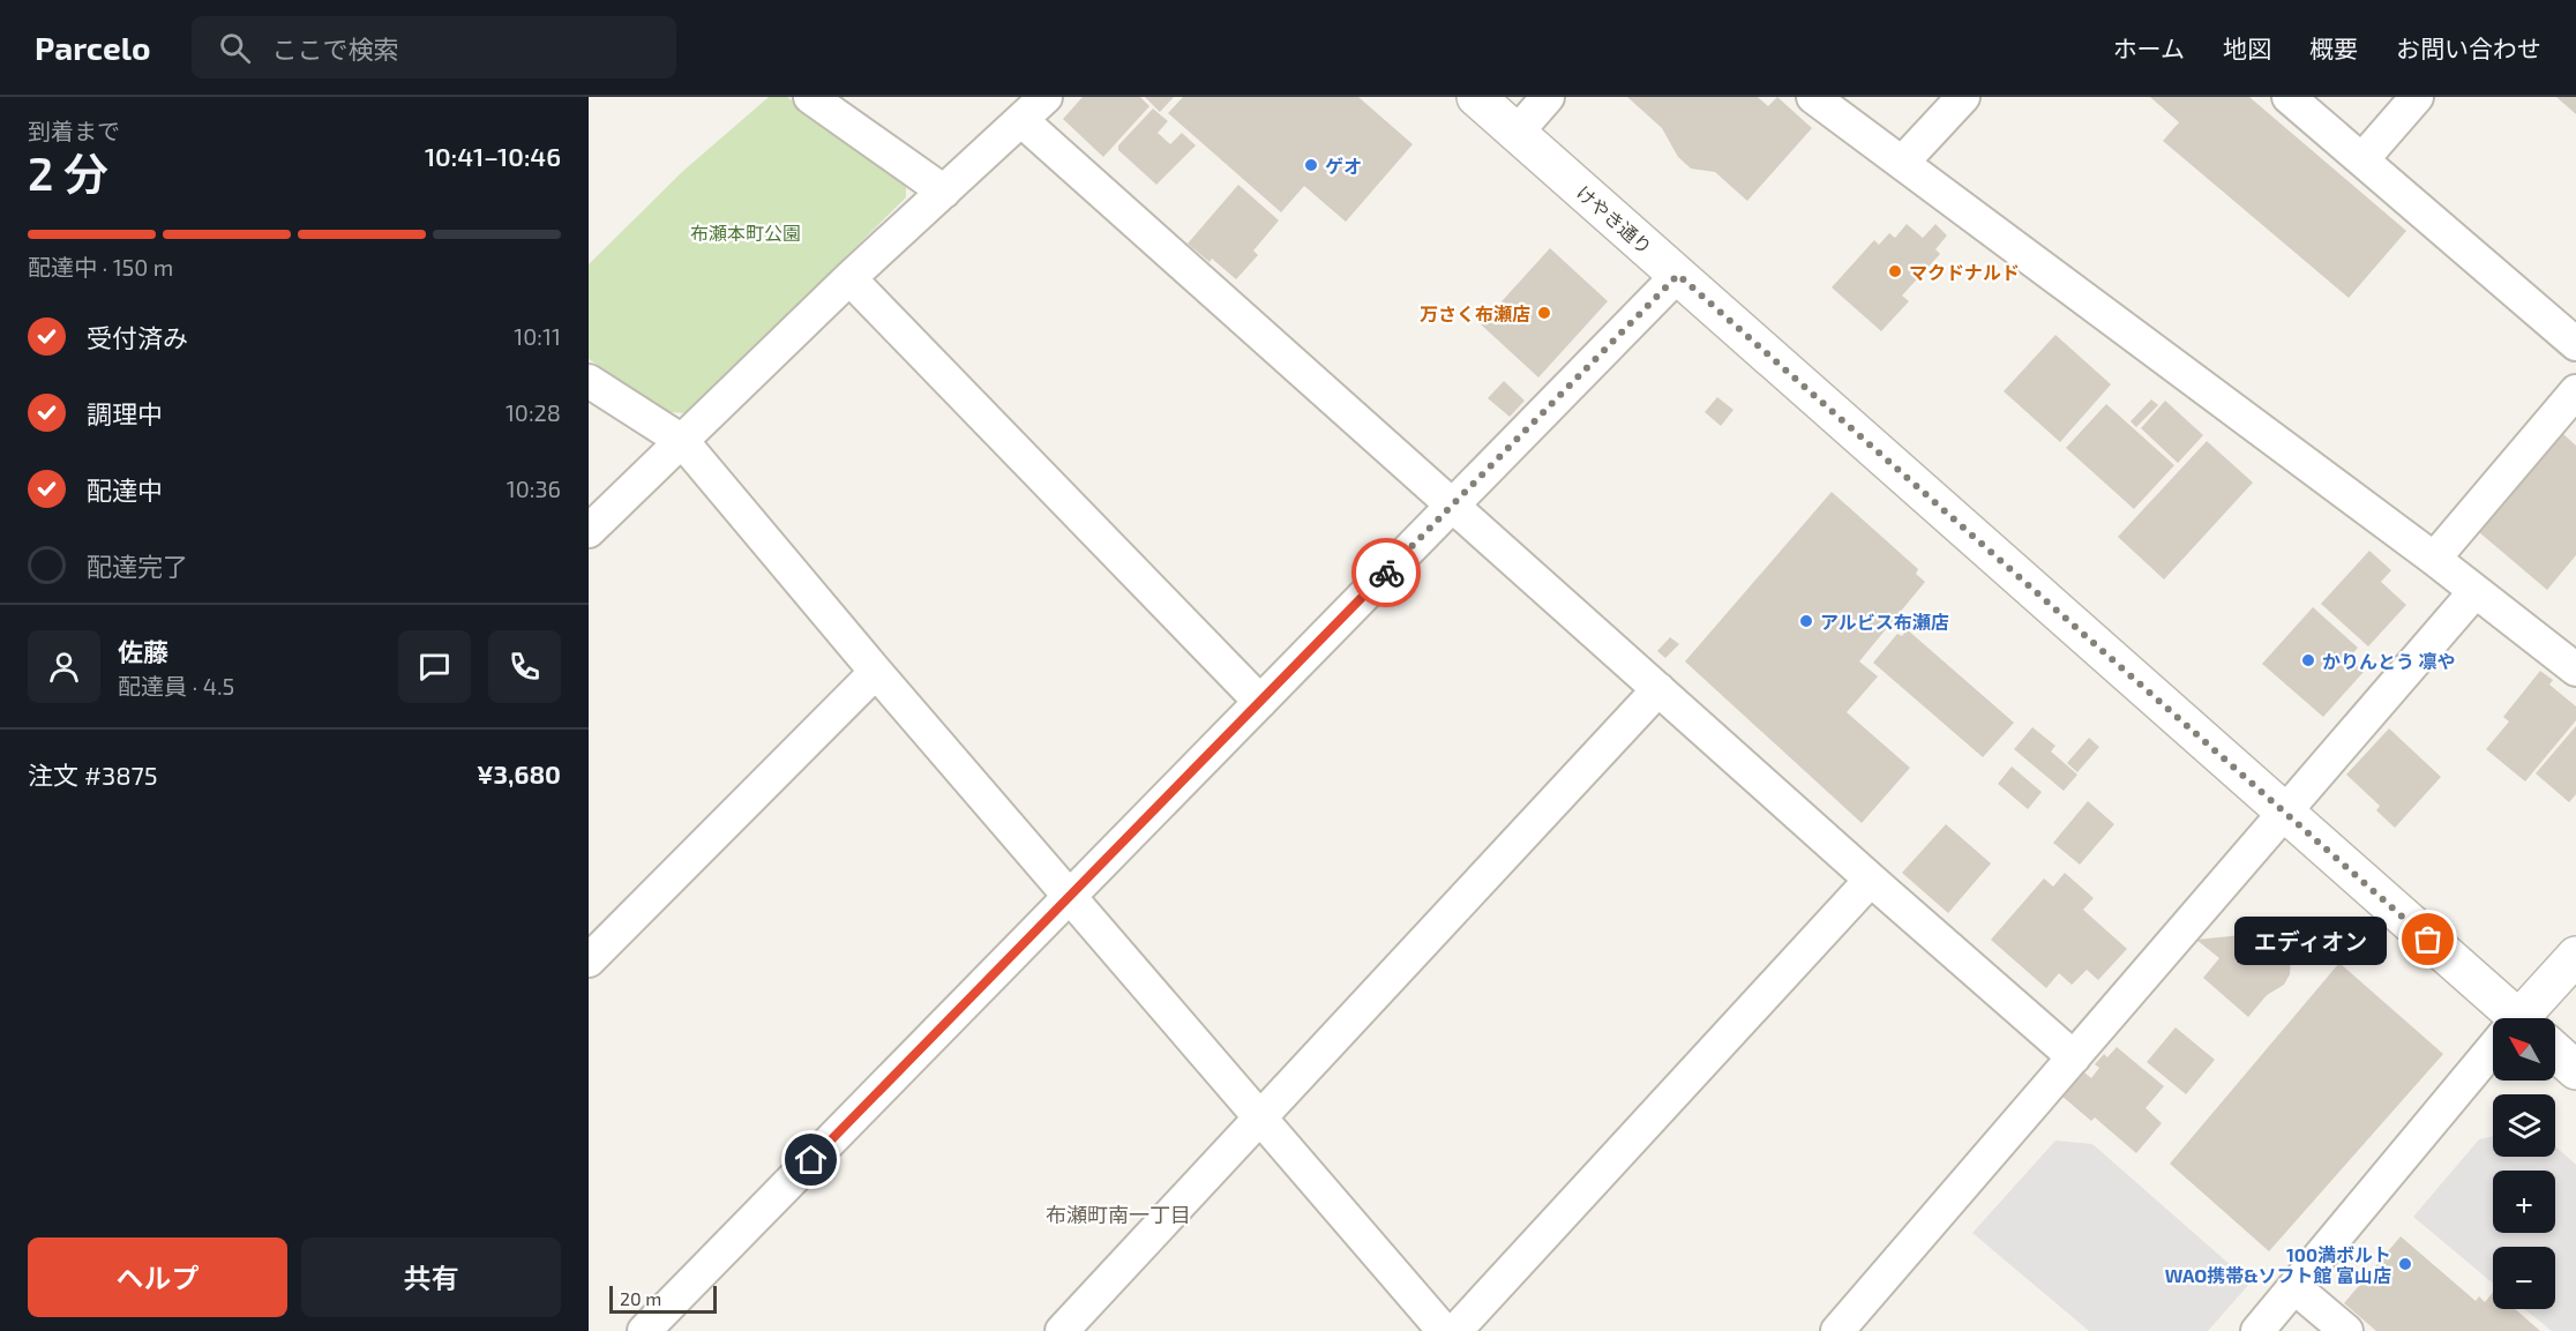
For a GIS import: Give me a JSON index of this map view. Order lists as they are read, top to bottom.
{
  "streets": {
    "street": ["けやき通り"]
  },
  "districts": ["布瀬町南一丁目"],
  "parks": ["布瀬本町公園"],
  "places": [
    "ゲオ",
    "マクドナルド",
    "万さく布瀬店",
    "アルビス布瀬店",
    "かりんとう 凛や",
    "エディオン",
    "100満ボルト WAO携帯&ソフト館 富山店"
  ],
  "scale_bar": "20 m",
  "north": "top left",
  "page": {
    "header": "Parcelo",
    "search": "ここで検索",
    "nav": [
      "ホーム",
      "地図",
      "概要",
      "お問い合わせ"
    ],
    "heading": ["2 分", "到着まで", "10:41–10:46"],
    "panel": [
      "佐藤",
      "配達員 · 4.5",
      "注文 #3875",
      "¥3,680"
    ],
    "bar": "配達中 · 150 m",
    "list": [
      ["受付済み", "10:11"],
      ["調理中", "10:28"],
      ["配達中", "10:36"],
      "配達完了"
    ],
    "bubble": "エディオン",
    "map_buttons": ["+", "−"],
    "buttons": ["ヘルプ", "共有"],
    "scale": "20 m"
  }
}
